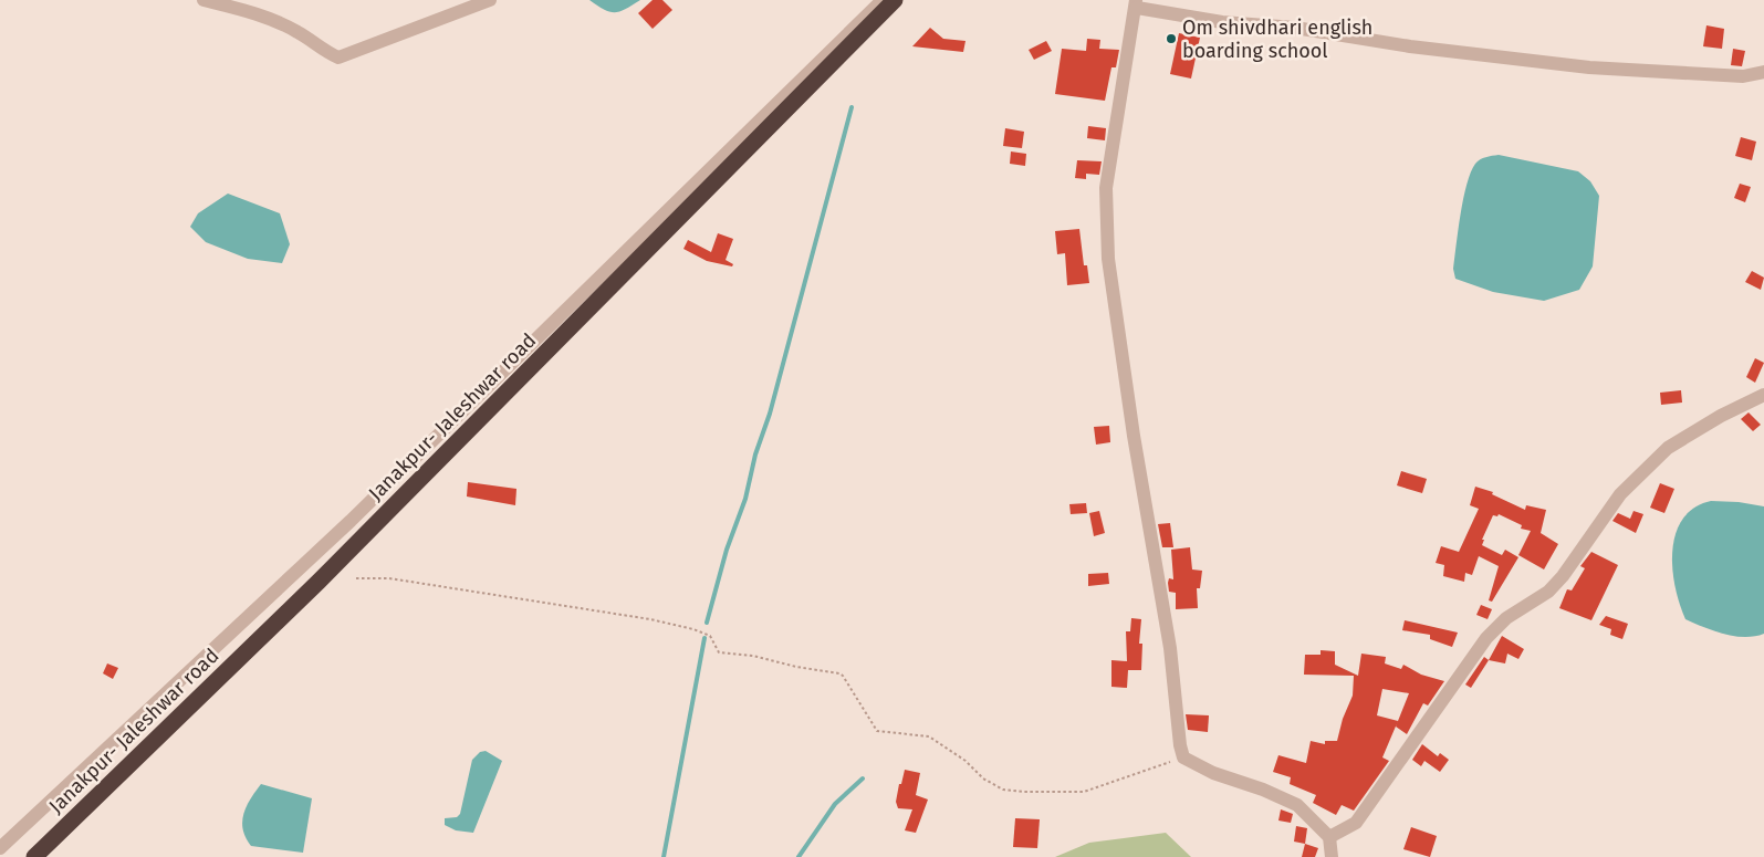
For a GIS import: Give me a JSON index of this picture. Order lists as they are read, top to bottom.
{
  "streets": {
    "highway": ["Janakpur- Jaleshwar road"]
  },
  "places": ["Om shivdhari english boarding school"]
}
